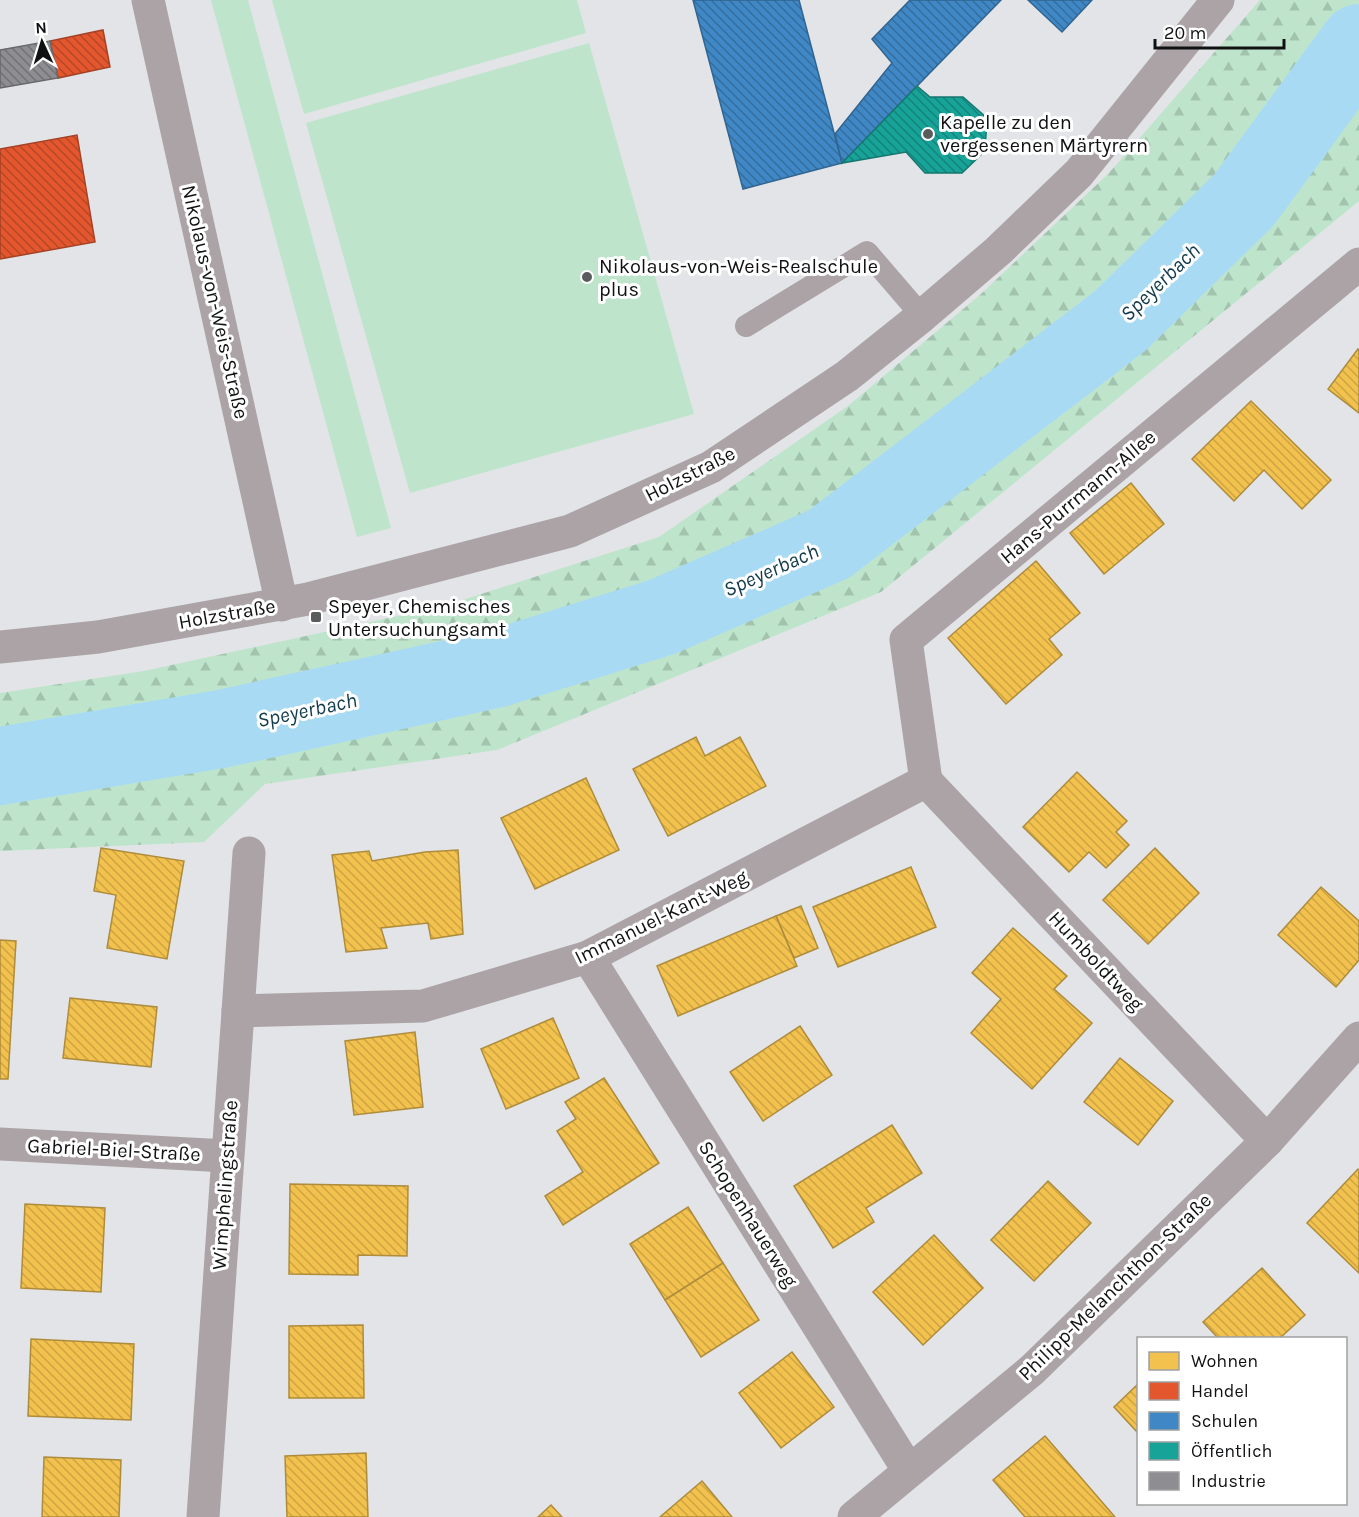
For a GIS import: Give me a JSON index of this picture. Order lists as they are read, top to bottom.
{
  "streets": {
    "street": [
      "Nikolaus-von-Weis-Straße",
      "Holzstraße",
      "Hans-Purrmann-Allee",
      "Immanuel-Kant-Weg",
      "Humboldtweg",
      "Gabriel-Biel-Straße",
      "Wimphelingstraße",
      "Schopenhauerweg",
      "Philipp-Melanchthon-Straße"
    ]
  },
  "crossings": [
    ["Nikolaus-von-Weis-Straße", "Holzstraße"],
    ["Hans-Purrmann-Allee", "Immanuel-Kant-Weg"],
    ["Hans-Purrmann-Allee", "Humboldtweg"],
    ["Immanuel-Kant-Weg", "Humboldtweg"],
    ["Immanuel-Kant-Weg", "Wimphelingstraße"],
    ["Immanuel-Kant-Weg", "Schopenhauerweg"],
    ["Humboldtweg", "Philipp-Melanchthon-Straße"],
    ["Gabriel-Biel-Straße", "Wimphelingstraße"],
    ["Schopenhauerweg", "Philipp-Melanchthon-Straße"]
  ],
  "water": ["Speyerbach"],
  "places": {
    "other": ["Kapelle zu den vergessenen Märtyrern", "Nikolaus-von-Weis-Realschule plus"],
    "transit": ["Speyer, Chemisches Untersuchungsamt"]
  },
  "legend": [
    "Wohnen",
    "Handel",
    "Schulen",
    "Öffentlich",
    "Industrie"
  ],
  "scale_bar": "20 m",
  "north": "top"
}
